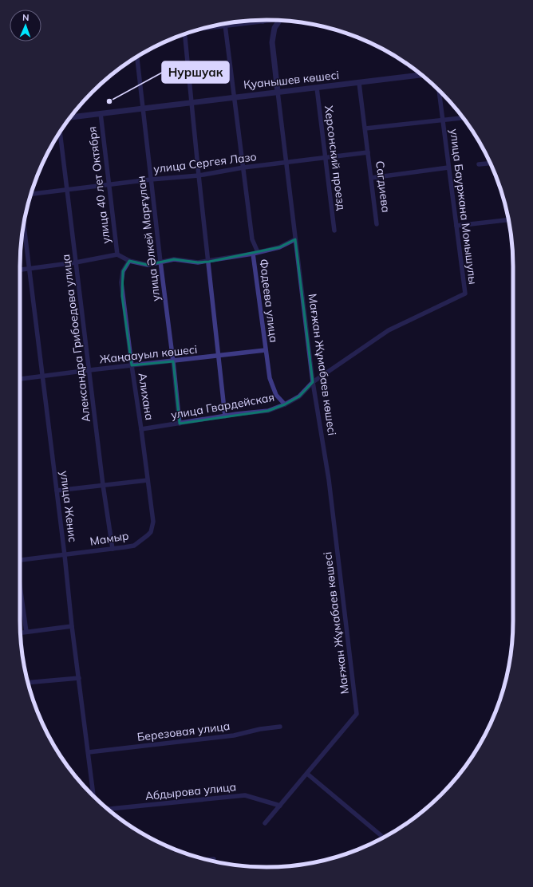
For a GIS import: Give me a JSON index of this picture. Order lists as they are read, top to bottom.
{
  "streets": {
    "street": [
      "Қуанышев көшесі",
      "Херсонский проезд",
      "улица Сергея Лазо",
      "улица 40 лет Октября",
      "Сагдиева",
      "улица Бауржана Момышулы",
      "улица Әлкей Марғұлан",
      "Фадеева улица",
      "Александра Грибоедова улица",
      "Жаңаауыл көшесі",
      "Мағжан Жұмабаев көшесі",
      "Алихана",
      "улица Гвардейская",
      "улица Женис",
      "Мамыр",
      "Березовая улица",
      "Абдырова улица"
    ]
  },
  "crossings": [
    ["Қуанышев көшесі", "Херсонский проезд"],
    ["Қуанышев көшесі", "улица 40 лет Октября"],
    ["Қуанышев көшесі", "Сагдиева"],
    ["Қуанышев көшесі", "улица Әлкей Марғұлан"],
    ["Қуанышев көшесі", "Фадеева улица"],
    ["Қуанышев көшесі", "Мағжан Жұмабаев көшесі"],
    ["Херсонский проезд", "улица Сергея Лазо"],
    ["улица Сергея Лазо", "улица 40 лет Октября"],
    ["улица Сергея Лазо", "Сагдиева"],
    ["улица Сергея Лазо", "улица Әлкей Марғұлан"],
    ["улица Сергея Лазо", "Фадеева улица"],
    ["улица Сергея Лазо", "Александра Грибоедова улица"],
    ["улица Сергея Лазо", "Мағжан Жұмабаев көшесі"],
    ["улица Бауржана Момышулы", "улица Гвардейская"],
    ["улица Әлкей Марғұлан", "Жаңаауыл көшесі"],
    ["улица Әлкей Марғұлан", "улица Гвардейская"],
    ["Фадеева улица", "Жаңаауыл көшесі"],
    ["Фадеева улица", "улица Гвардейская"],
    ["Александра Грибоедова улица", "Жаңаауыл көшесі"],
    ["Александра Грибоедова улица", "Мамыр"],
    ["Жаңаауыл көшесі", "Алихана"],
    ["Жаңаауыл көшесі", "улица Женис"],
    ["Мағжан Жұмабаев көшесі", "улица Гвардейская"],
    ["Алихана", "улица Гвардейская"],
    ["Алихана", "Мамыр"],
    ["улица Женис", "Мамыр"],
    ["улица Женис", "Березовая улица"]
  ],
  "places": ["Нуршуак"],
  "north": "top"
}
